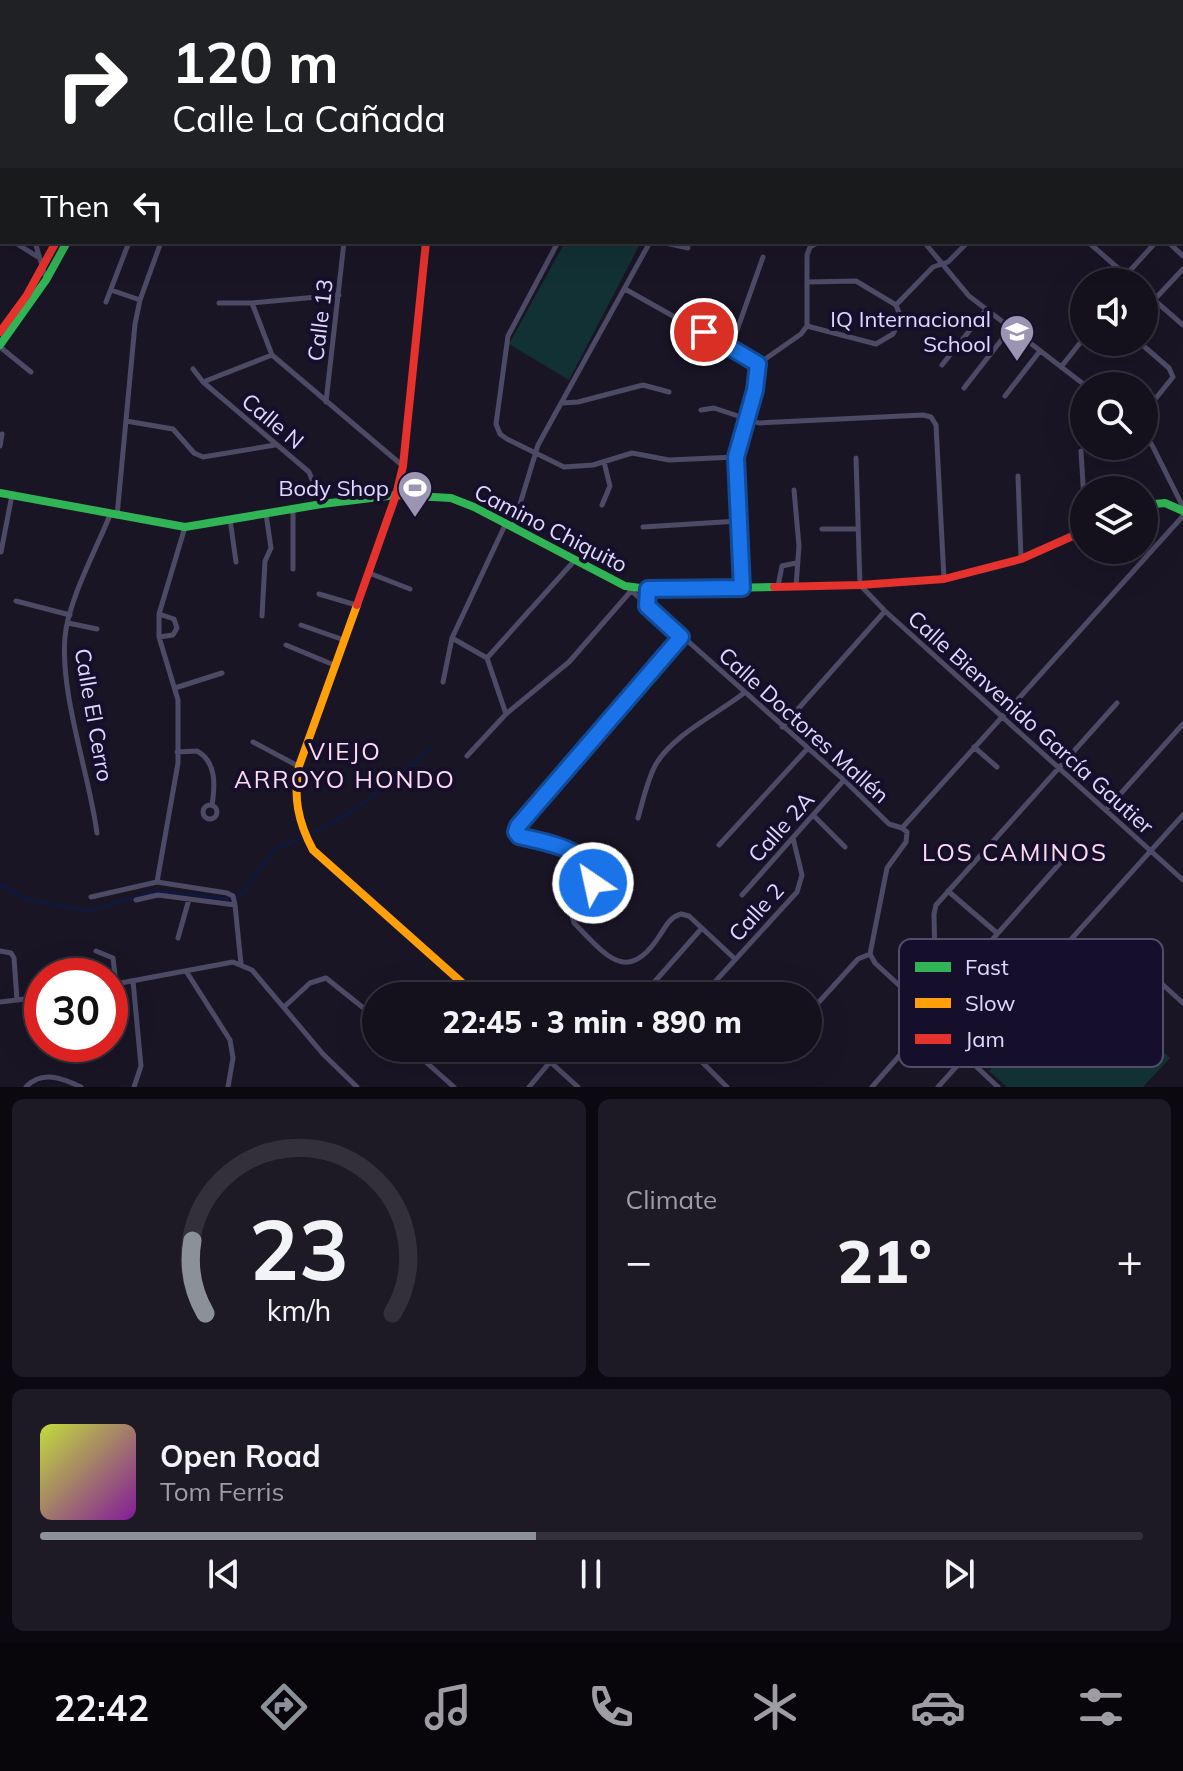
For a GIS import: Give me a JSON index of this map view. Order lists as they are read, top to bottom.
{
  "streets": {
    "main road": ["Camino Chiquito"],
    "street": [
      "Calle 13",
      "Calle N",
      "Calle El Cerro",
      "Calle Bienvenido García Gautier",
      "Calle Doctores Mallén",
      "Calle 2A",
      "Calle 2"
    ]
  },
  "crossings": [
    ["Calle N", "Camino Chiquito"],
    ["Camino Chiquito", "Calle El Cerro"],
    ["Camino Chiquito", "Calle Bienvenido García Gautier"],
    ["Camino Chiquito", "Calle Doctores Mallén"],
    ["Calle Doctores Mallén", "Calle 2A"],
    ["Calle 2A", "Calle 2"]
  ],
  "districts": ["VIEJO ARROYO HONDO", "LOS CAMINOS"],
  "places": {
    "school or university": ["IQ Internacional School"],
    "sports": ["Body Shop"]
  },
  "legend": ["Fast", "Slow", "Jam"],
  "page": {
    "turn": ["120 m", "Calle La Cañada"],
    "then": "Then",
    "limit": "30",
    "trip": "22:45 · 3 min · 890 m",
    "tile": "Climate",
    "heat": ["−", "21°", "+"],
    "song": ["Open Road", "Tom Ferris"],
    "tabs": "22:42",
    "gauge": ["23", "km/h"]
  }
}
